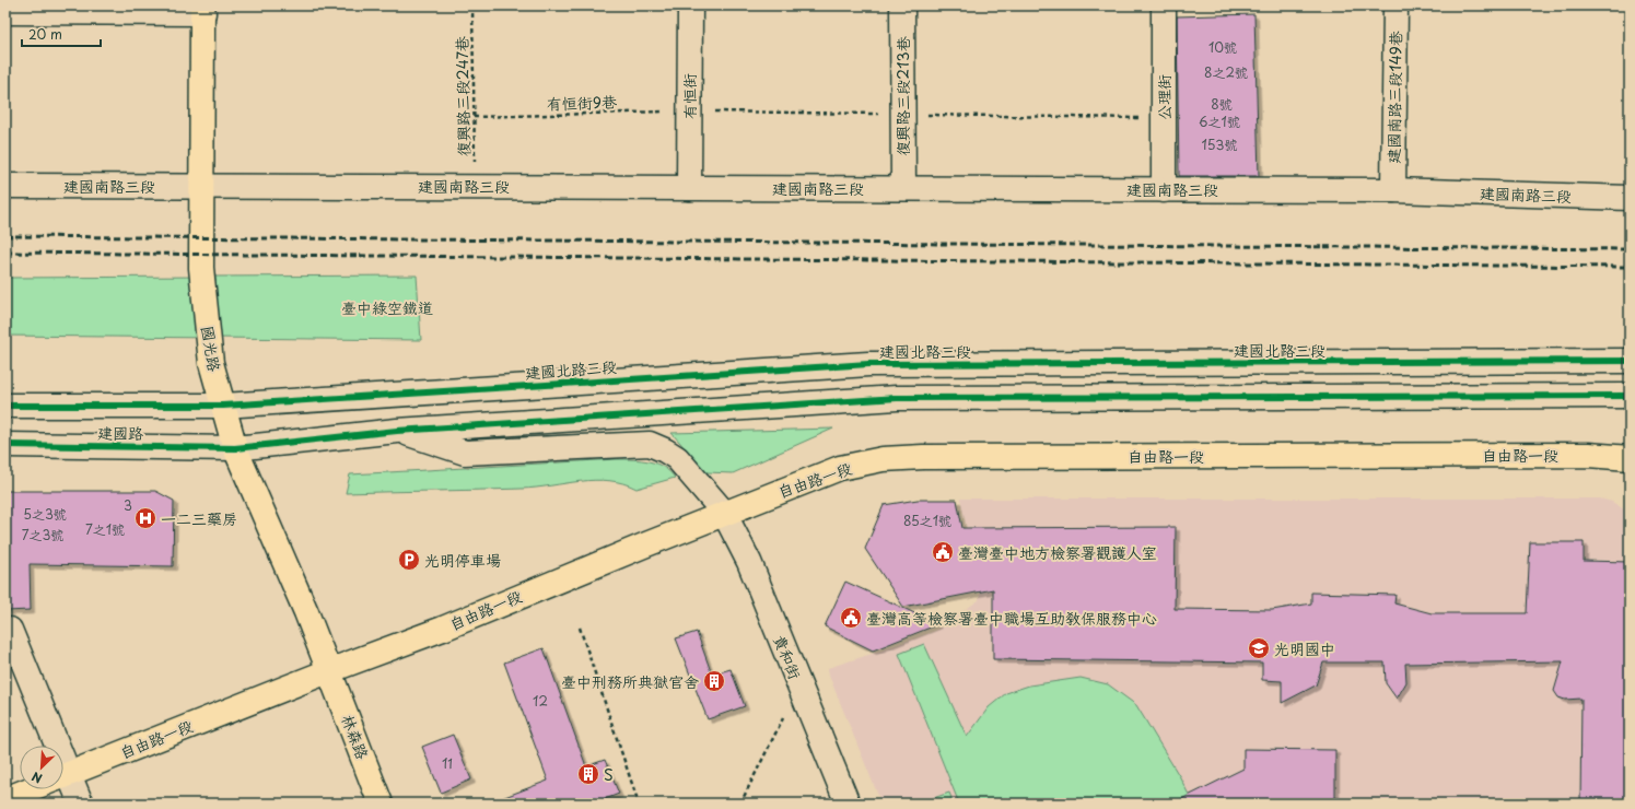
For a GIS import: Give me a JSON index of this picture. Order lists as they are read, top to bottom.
{
  "streets": {
    "main road": ["國光路", "自由路一段", "林森路"],
    "street": [
      "有恒街",
      "復興路三段213巷",
      "公理街",
      "建國南路三段149巷",
      "建國南路三段",
      "建國北路三段",
      "建國路",
      "貴和街"
    ],
    "path": ["復興路三段247巷", "有恒街9巷"]
  },
  "crossings": [
    ["復興路三段247巷", "有恒街9巷"],
    ["復興路三段247巷", "建國南路三段"],
    ["有恒街", "有恒街9巷"],
    ["有恒街", "建國南路三段"],
    ["復興路三段213巷", "建國南路三段"],
    ["公理街", "建國南路三段"],
    ["建國南路三段149巷", "建國南路三段"],
    ["建國南路三段", "國光路"],
    ["國光路", "建國北路三段"],
    ["國光路", "建國路"],
    ["國光路", "自由路一段"],
    ["國光路", "林森路"],
    ["建國北路三段", "建國路"],
    ["自由路一段", "貴和街"],
    ["自由路一段", "林森路"]
  ],
  "parks": ["臺中綠空鐵道"],
  "places": {
    "hospital": ["一二三藥房"],
    "public building": ["臺灣臺中地方檢察署觀護人室", "臺灣高等檢察署臺中職場互助教保服務中心"],
    "parking": ["光明停車場"],
    "school or university": ["光明國中"],
    "building": ["臺中刑務所典獄官舍", "S"]
  },
  "house_numbers": [
    "10號",
    "8之2號",
    "8號",
    "6之1號",
    "153號",
    "3",
    "5之3號",
    "85之1號",
    "7之1號",
    "7之3號",
    "12",
    "11"
  ],
  "scale_bar": "20 m",
  "north": "bottom left"
}
